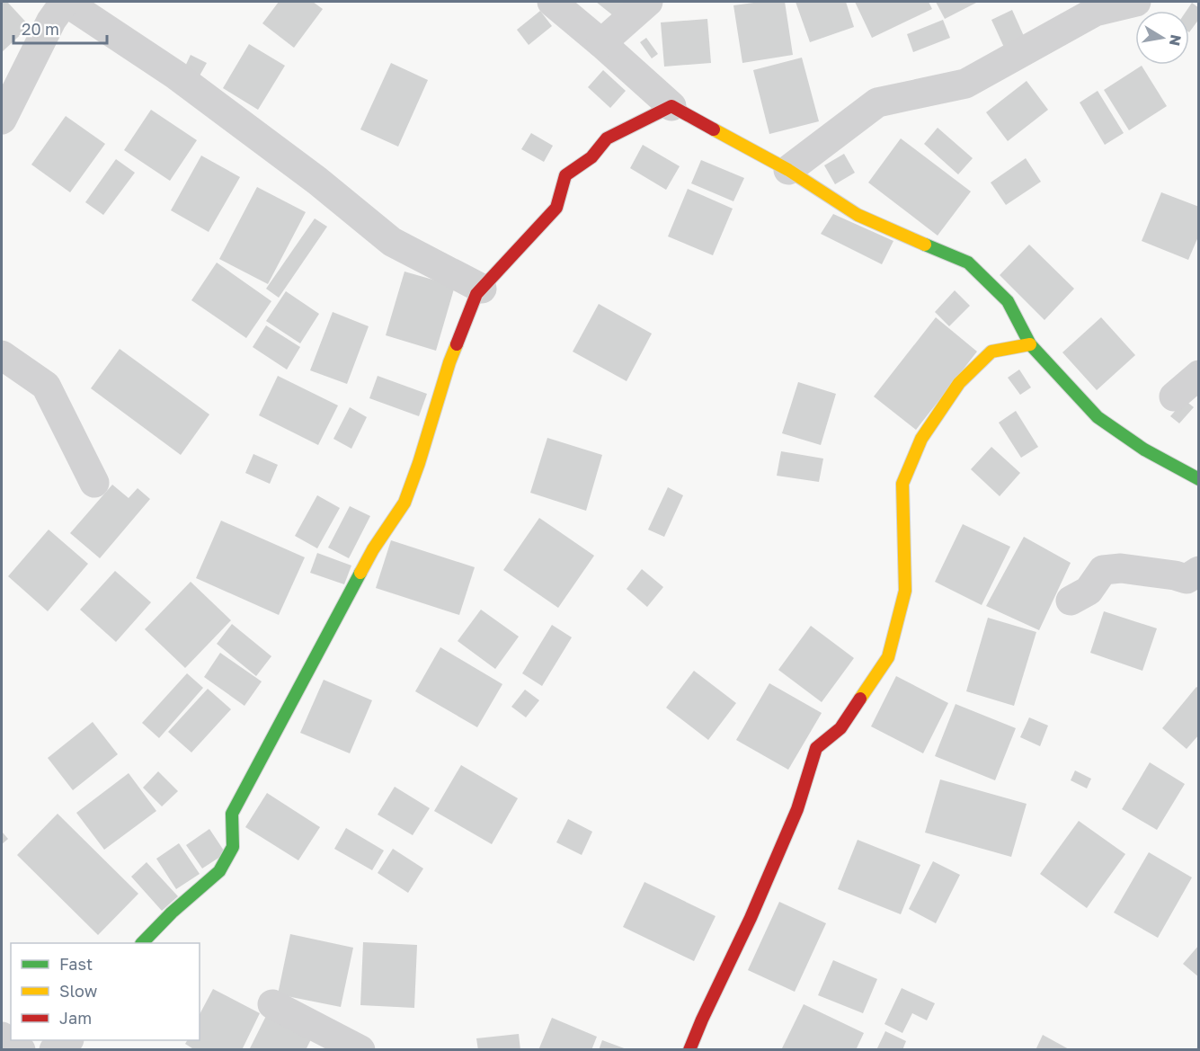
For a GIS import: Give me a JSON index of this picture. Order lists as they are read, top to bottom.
{
  "legend": ["Fast", "Slow", "Jam"],
  "scale_bar": "20 m",
  "north": "right"
}
